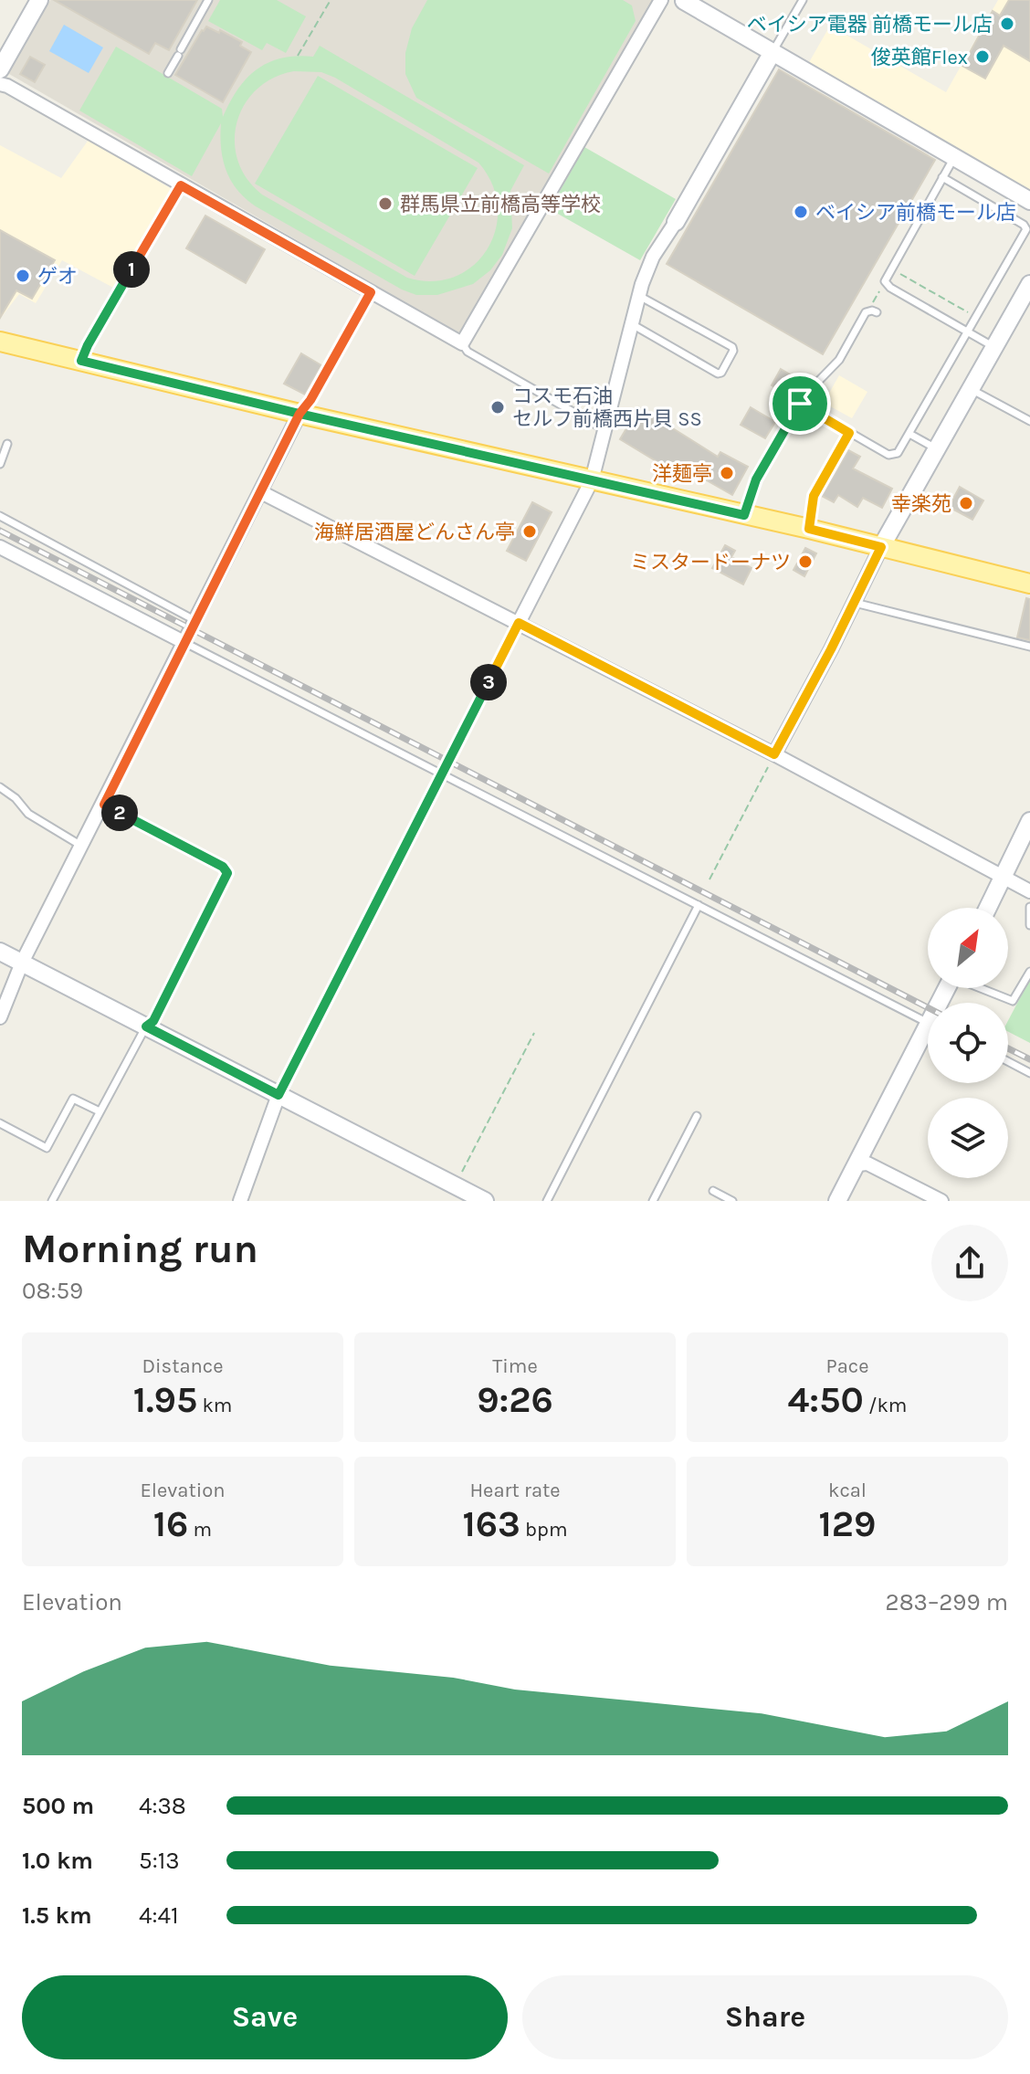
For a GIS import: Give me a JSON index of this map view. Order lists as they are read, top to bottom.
{
  "places": [
    "ベイシア電器 前橋モール店",
    "俊英館Flex",
    "群馬県立前橋高等学校",
    "ベイシア前橋モール店",
    "ゲオ",
    "コスモ石油 セルフ前橋西片貝 SS",
    "洋麺亭",
    "幸楽苑",
    "海鮮居酒屋どんさん亭",
    "ミスタードーナツ"
  ],
  "north": "top right",
  "page": {
    "pins": ["1", "3", "2"],
    "heading": ["Morning run", "08:59"],
    "stats": [
      ["Distance", "1.95 km"],
      ["Time", "9:26"],
      ["Pace", "4:50 /km"],
      ["Elevation", "16 m"],
      ["Heart rate", "163 bpm"],
      ["kcal", "129"]
    ],
    "chart": ["Elevation", "283–299 m"],
    "list": [
      {
        "name": "500 m",
        "note": "4:38"
      },
      {
        "name": "1.0 km",
        "note": "5:13"
      },
      {
        "name": "1.5 km",
        "note": "4:41"
      }
    ],
    "buttons": ["Save", "Share"]
  }
}
